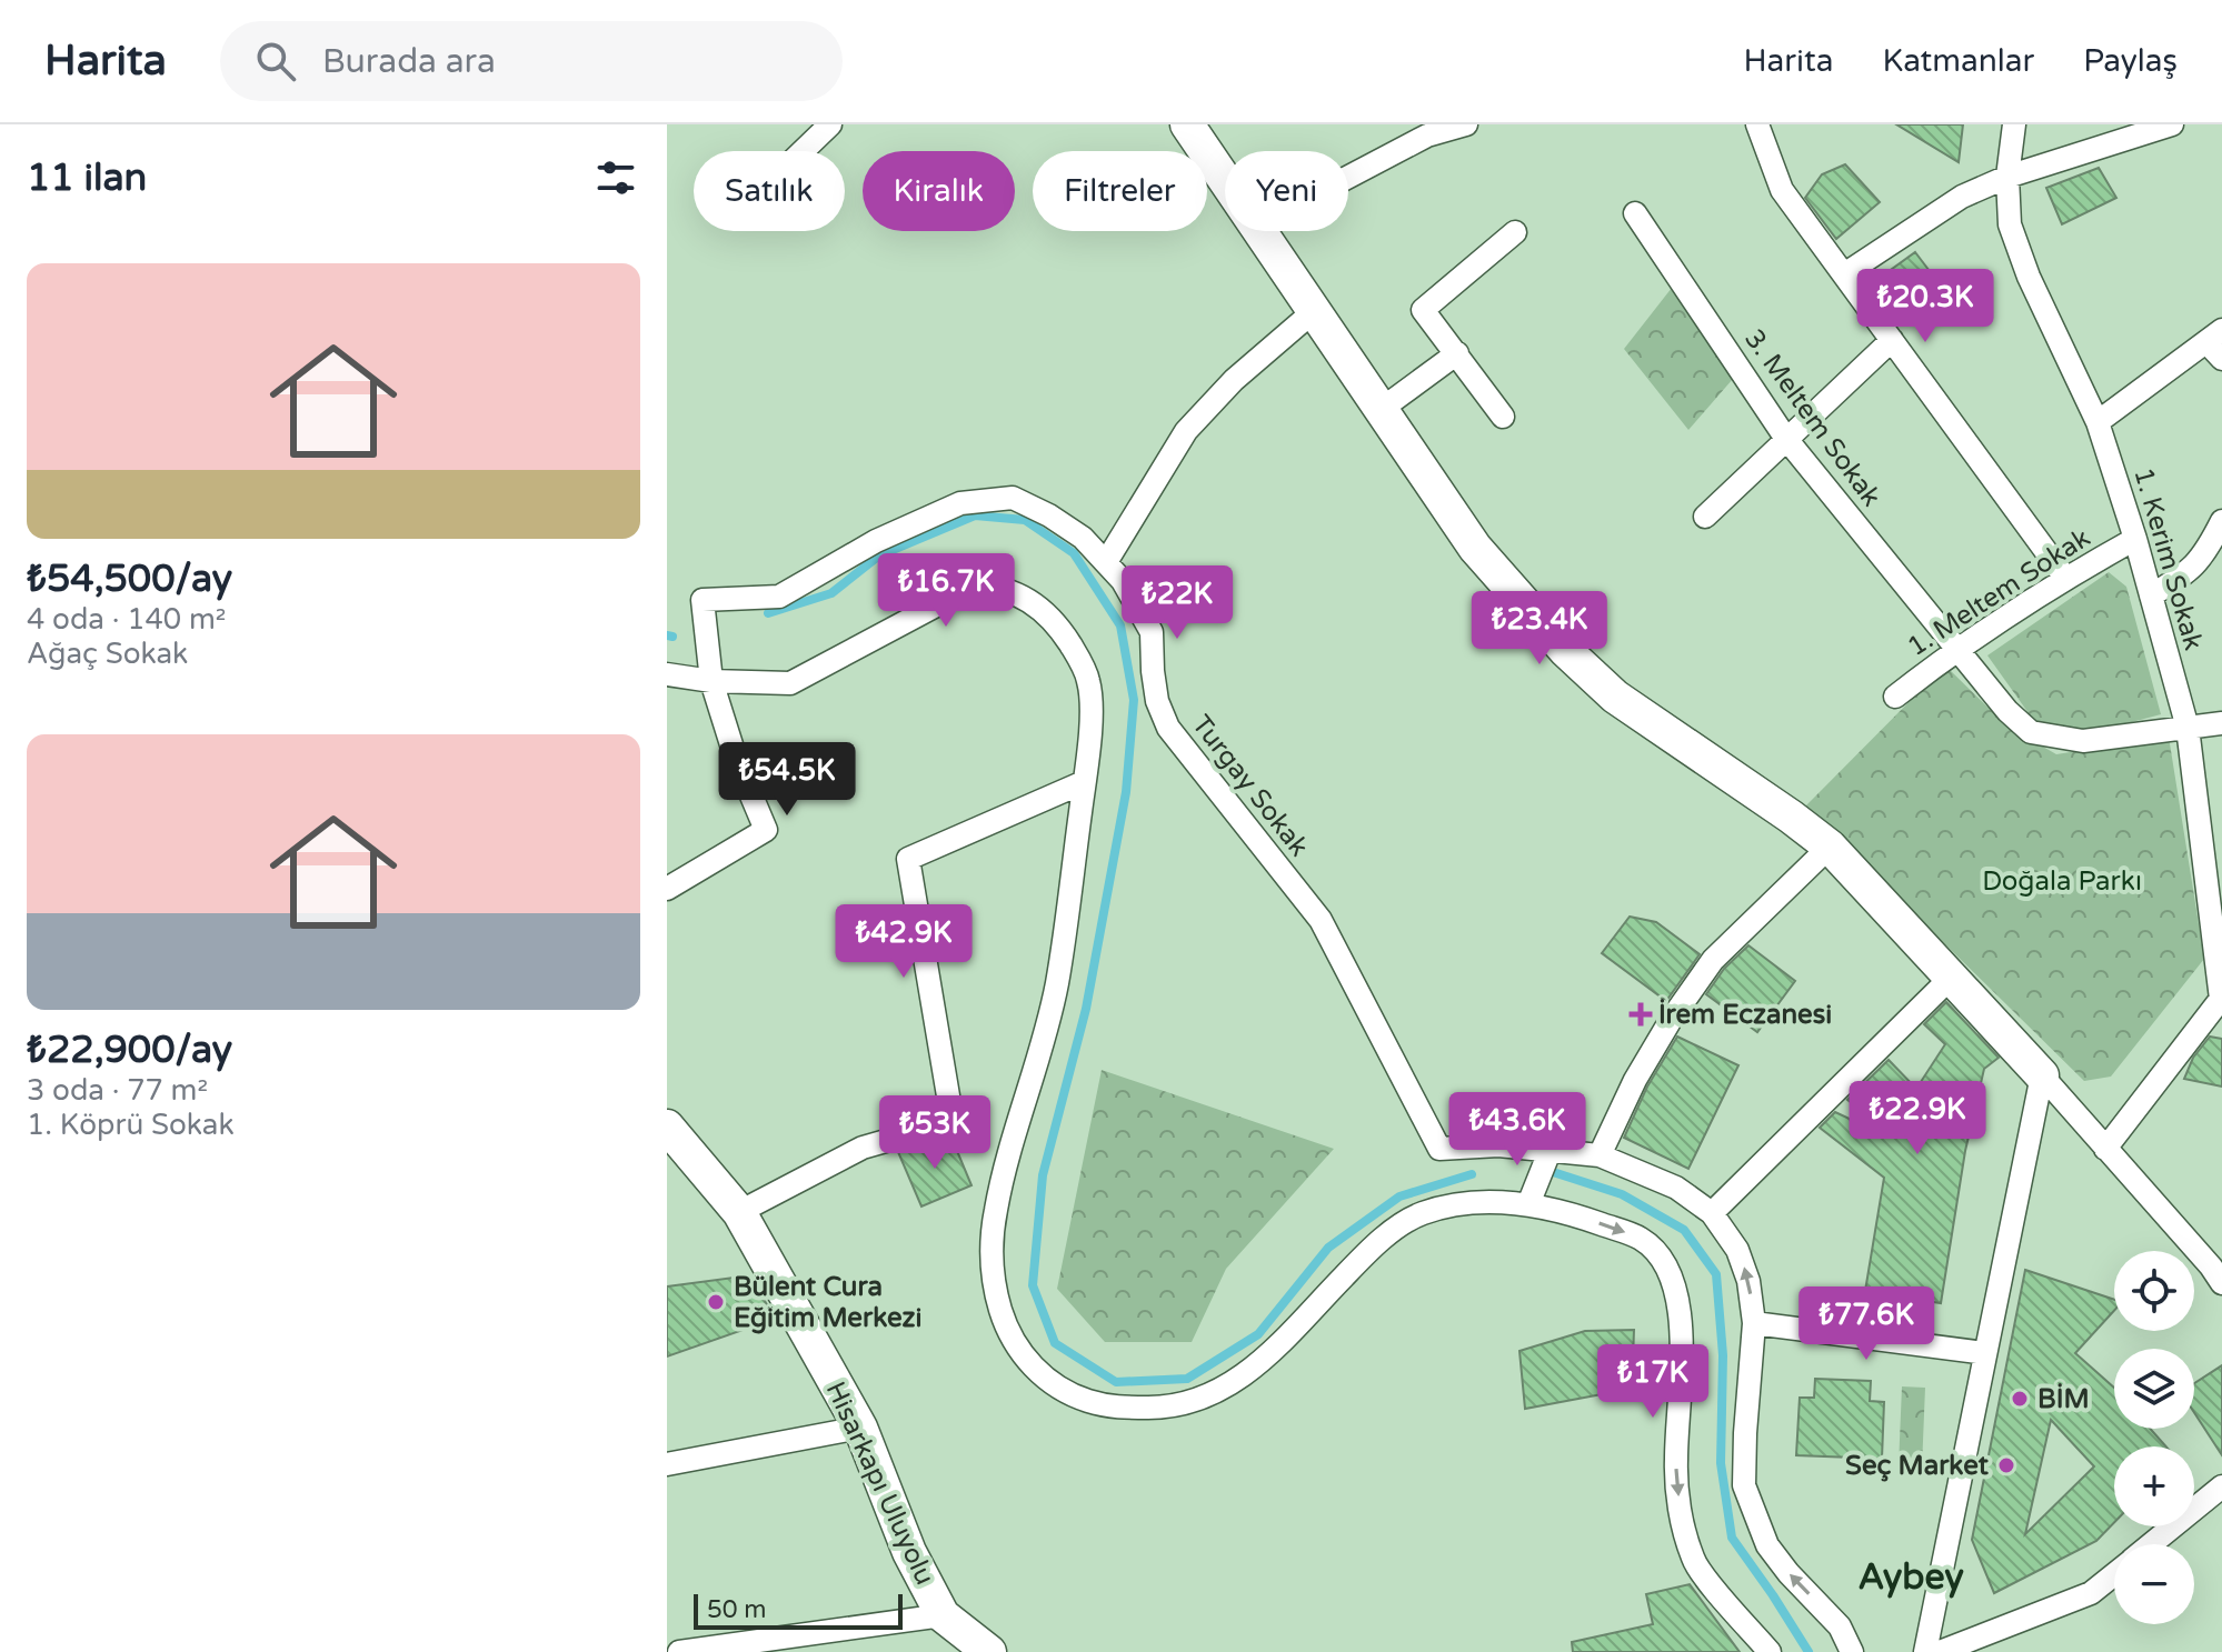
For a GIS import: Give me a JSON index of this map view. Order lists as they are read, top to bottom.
{
  "streets": {
    "street": [
      "3. Meltem Sokak",
      "1. Kerim Sokak",
      "1. Meltem Sokak",
      "Turgay Sokak",
      "Hisarkapı Uluyolu"
    ]
  },
  "crossings": [
    ["3. Meltem Sokak", "1. Kerim Sokak"],
    ["3. Meltem Sokak", "1. Meltem Sokak"],
    ["1. Kerim Sokak", "1. Meltem Sokak"]
  ],
  "districts": ["Aybey"],
  "parks": ["Doğala Parkı"],
  "places": {
    "health": ["İrem Eczanesi"],
    "other": ["Bülent Cura Eğitim Merkezi", "BİM", "Seç Market"]
  },
  "scale_bar": "50 m",
  "page": {
    "header": "Harita",
    "search": "Burada ara",
    "nav": ["Harita", "Katmanlar", "Paylaş"],
    "heading": "11 ilan",
    "chip": [
      "Satılık",
      "Kiralık",
      "Filtreler",
      "Yeni"
    ],
    "list": [
      {
        "name": "₺54,500/ay",
        "note": "4 oda · 140 m² · Ağaç Sokak"
      },
      {
        "name": "₺22,900/ay",
        "note": "3 oda · 77 m² · 1. Köprü Sokak"
      }
    ],
    "price": [
      "₺20.3K",
      "₺16.7K",
      "₺22K",
      "₺23.4K",
      "₺54.5K",
      "₺42.9K",
      "₺22.9K",
      "₺43.6K",
      "₺53K",
      "₺77.6K",
      "₺17K"
    ],
    "map_buttons": ["+", "−"],
    "scale": "50 m"
  }
}
